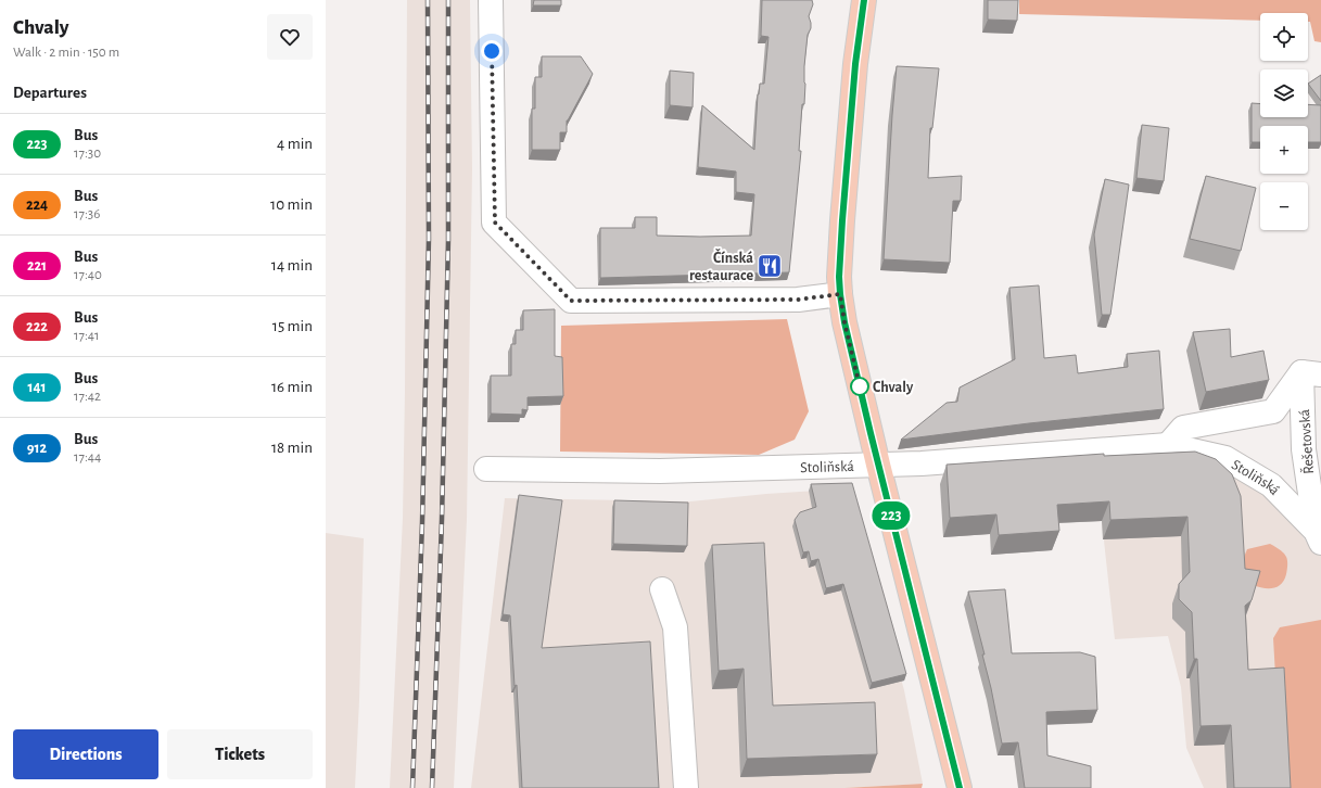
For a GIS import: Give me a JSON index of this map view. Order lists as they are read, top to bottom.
{
  "streets": {
    "street": ["Řešetovská", "Stoliňská"]
  },
  "crossings": [
    ["Řešetovská", "Stoliňská"]
  ],
  "places": {
    "restaurant": ["Čínská restaurace"],
    "other": ["Chvaly"]
  },
  "lines": ["bus line 223"],
  "page": {
    "heading": [
      ["Chvaly", "Walk · 2 min · 150 m"],
      "Departures"
    ],
    "on_map": "223",
    "map_buttons": ["+", "−"],
    "list": [
      {
        "mark": "223",
        "name": "Bus",
        "note": "17:30",
        "value": "4 min"
      },
      {
        "mark": "224",
        "name": "Bus",
        "note": "17:36",
        "value": "10 min"
      },
      {
        "mark": "221",
        "name": "Bus",
        "note": "17:40",
        "value": "14 min"
      },
      {
        "mark": "222",
        "name": "Bus",
        "note": "17:41",
        "value": "15 min"
      },
      {
        "mark": "141",
        "name": "Bus",
        "note": "17:42",
        "value": "16 min"
      },
      {
        "mark": "912",
        "name": "Bus",
        "note": "17:44",
        "value": "18 min"
      }
    ],
    "buttons": ["Directions", "Tickets"]
  }
}
